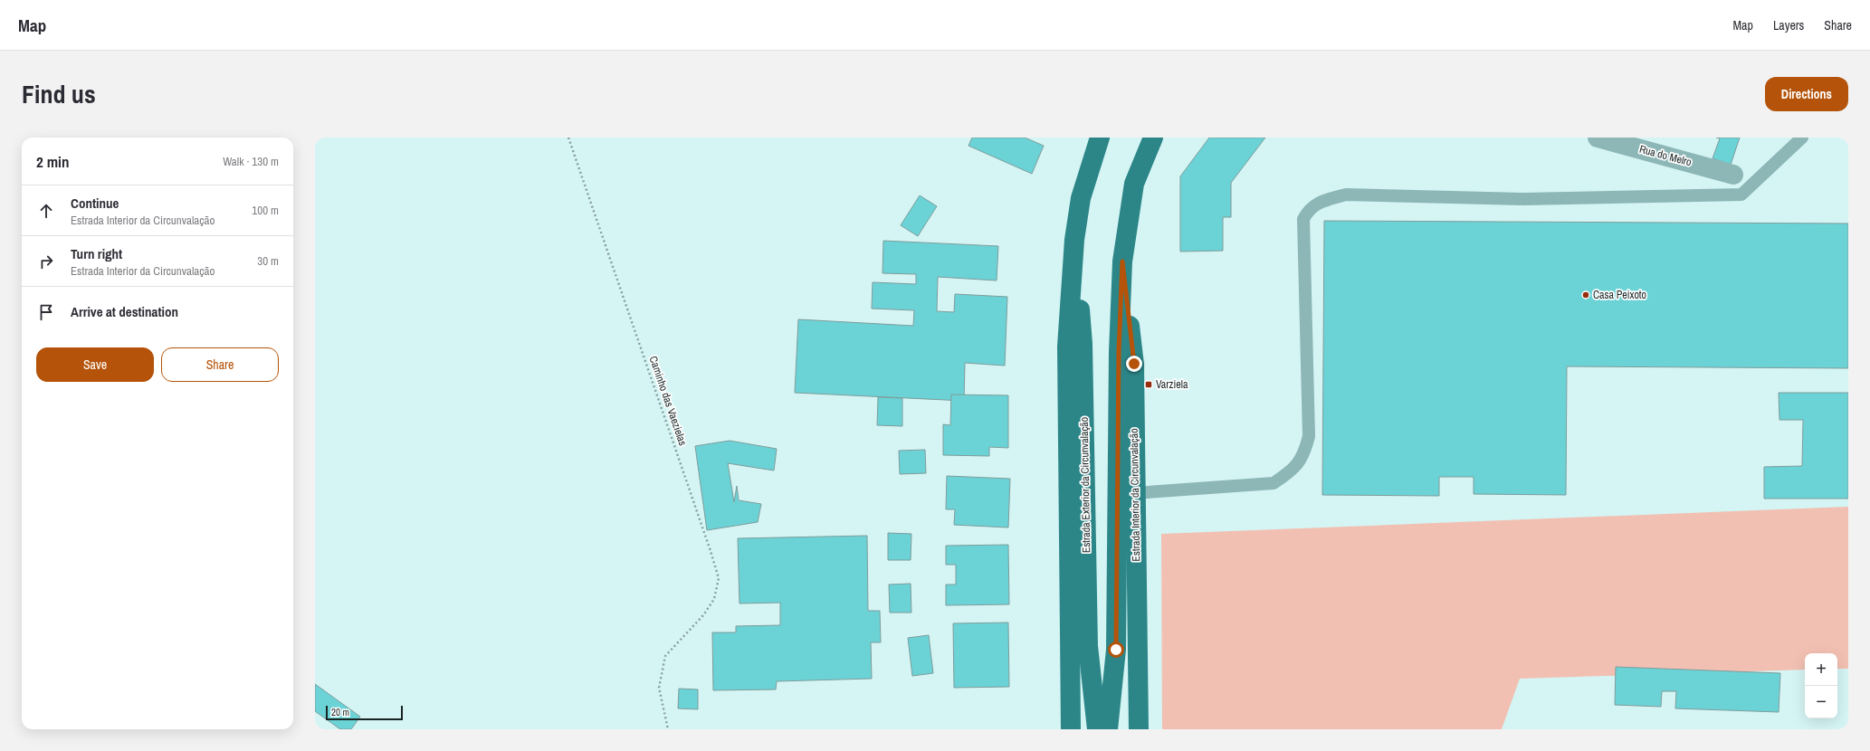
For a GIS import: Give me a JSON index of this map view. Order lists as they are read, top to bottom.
{
  "streets": {
    "main road": ["Estrada Exterior da Circunvalação", "Estrada Interior da Circunvalação"],
    "street": ["Rua do Melro"],
    "path": ["Caminho das Vaezielas"]
  },
  "places": {
    "other": ["Casa Peixoto"],
    "transit": ["Varziela"]
  },
  "scale_bar": "20 m",
  "page": {
    "header": "Map",
    "nav": ["Map", "Layers", "Share"],
    "title": "Find us",
    "buttons": [
      "Directions",
      ["Save", "Share"]
    ],
    "heading": ["2 min", "Walk · 130 m"],
    "list": [
      ["Continue", "Estrada Interior da Circunvalação", "100 m"],
      ["Turn right", "Estrada Interior da Circunvalação", "30 m"],
      "Arrive at destination"
    ],
    "map_buttons": ["+", "−"],
    "scale": "20 m"
  }
}
